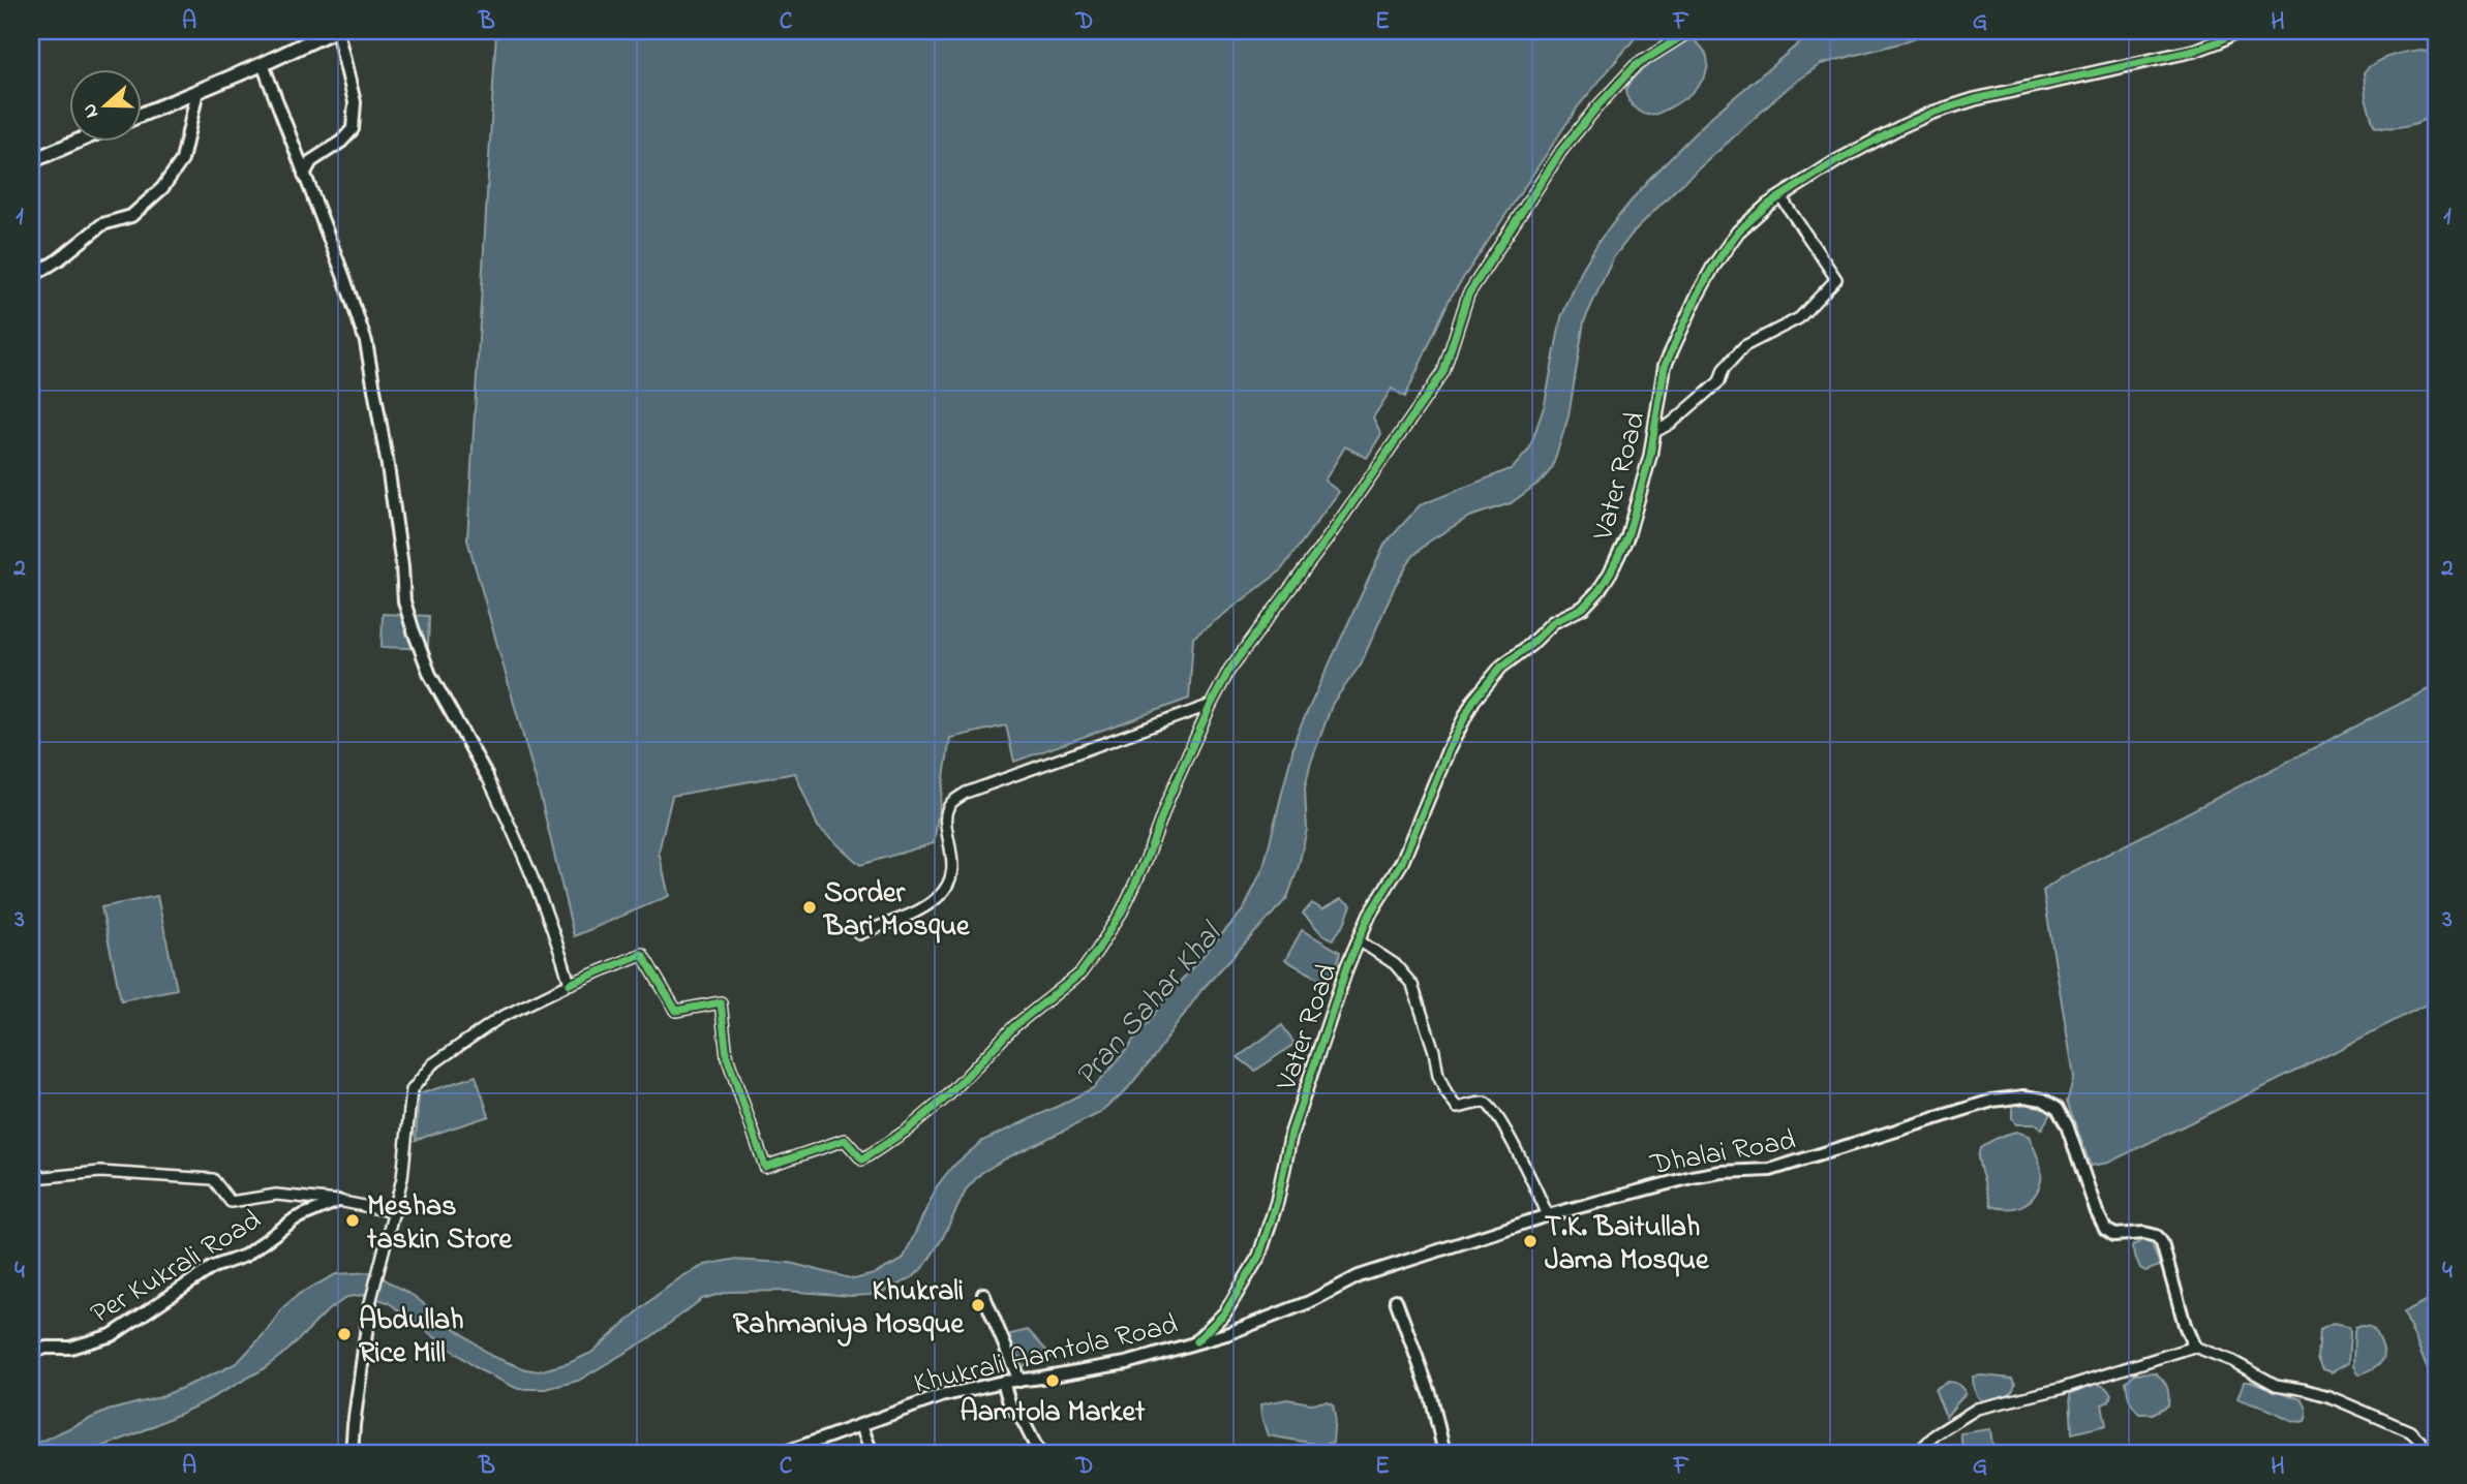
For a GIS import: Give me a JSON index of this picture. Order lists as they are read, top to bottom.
{
  "streets": {
    "street": [
      "Vater Road",
      "Dhalai Road",
      "Per Kukrali Road",
      "Khukrali Aamtola Road"
    ]
  },
  "crossings": [
    ["Vater Road", "Dhalai Road"],
    ["Vater Road", "Khukrali Aamtola Road"],
    ["Dhalai Road", "Khukrali Aamtola Road"]
  ],
  "water": ["Pran Sahar Khal"],
  "places": [
    "Sorder Bari Mosque",
    "Meshas taskin Store",
    "T.K. Baitullah Jama Mosque",
    "Khukrali Rahmaniya Mosque",
    "Abdullah Rice Mill",
    "Aamtola Market"
  ],
  "north": "left",
  "grid": {
    "columns": [
      "A",
      "B",
      "C",
      "D",
      "E",
      "F",
      "G",
      "H"
    ],
    "rows": [
      "1",
      "2",
      "3",
      "4"
    ]
  }
}
